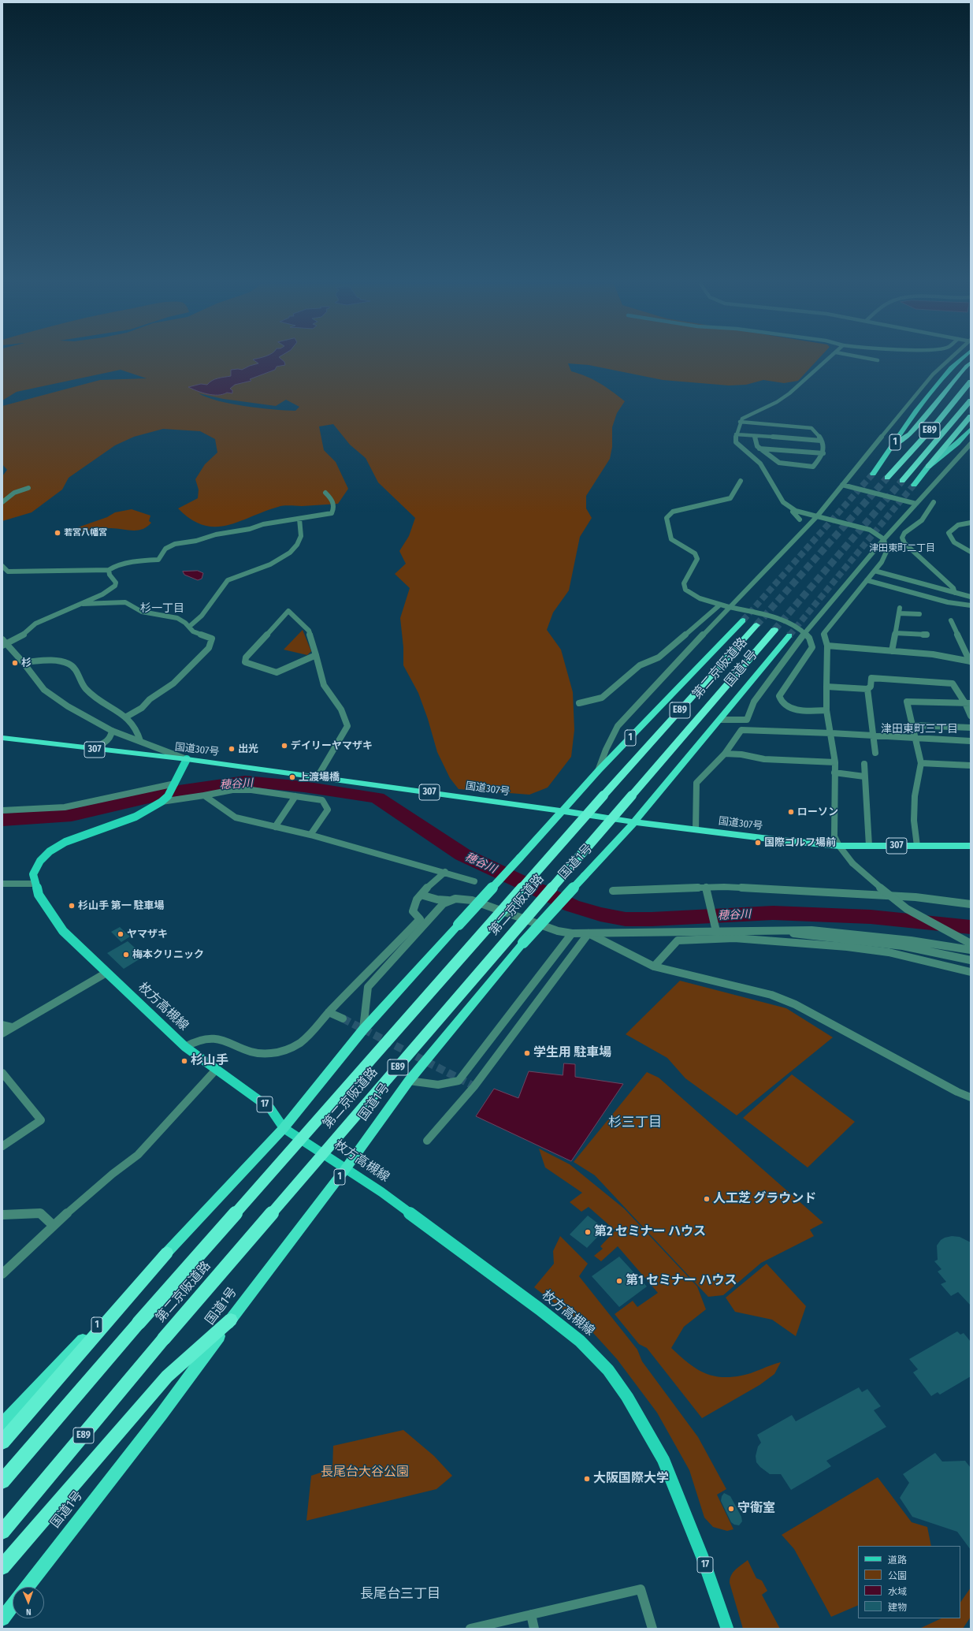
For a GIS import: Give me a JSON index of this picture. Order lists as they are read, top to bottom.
{
  "streets": {
    "highway": [
      "E89",
      "1",
      "第二京阪道路",
      "国道1号",
      "307",
      "国道307号"
    ],
    "main road": ["枚方高槻線", "17"]
  },
  "crossings": [
    ["1", "国道307号"],
    ["1", "枚方高槻線"],
    ["国道1号", "国道307号"],
    ["国道1号", "枚方高槻線"],
    ["国道307号", "枚方高槻線"]
  ],
  "districts": [
    "津田東町二丁目",
    "杉一丁目",
    "津田東町三丁目",
    "杉三丁目",
    "長尾台三丁目"
  ],
  "water": ["穂谷川"],
  "parks": ["長尾台大谷公園"],
  "places": [
    "若宮八幡宮",
    "杉",
    "デイリーヤマザキ",
    "出光",
    "上渡場橋",
    "ローソン",
    "国際ゴルフ場前",
    "杉山手 第一 駐車場",
    "ヤマザキ",
    "梅本クリニック",
    "学生用 駐車場",
    "杉山手",
    "人工芝 グラウンド",
    "第2 セミナー ハウス",
    "第1 セミナー ハウス",
    "大阪国際大学",
    "守衛室"
  ],
  "legend": [
    "道路",
    "公園",
    "水域",
    "建物"
  ],
  "north": "bottom"
}
